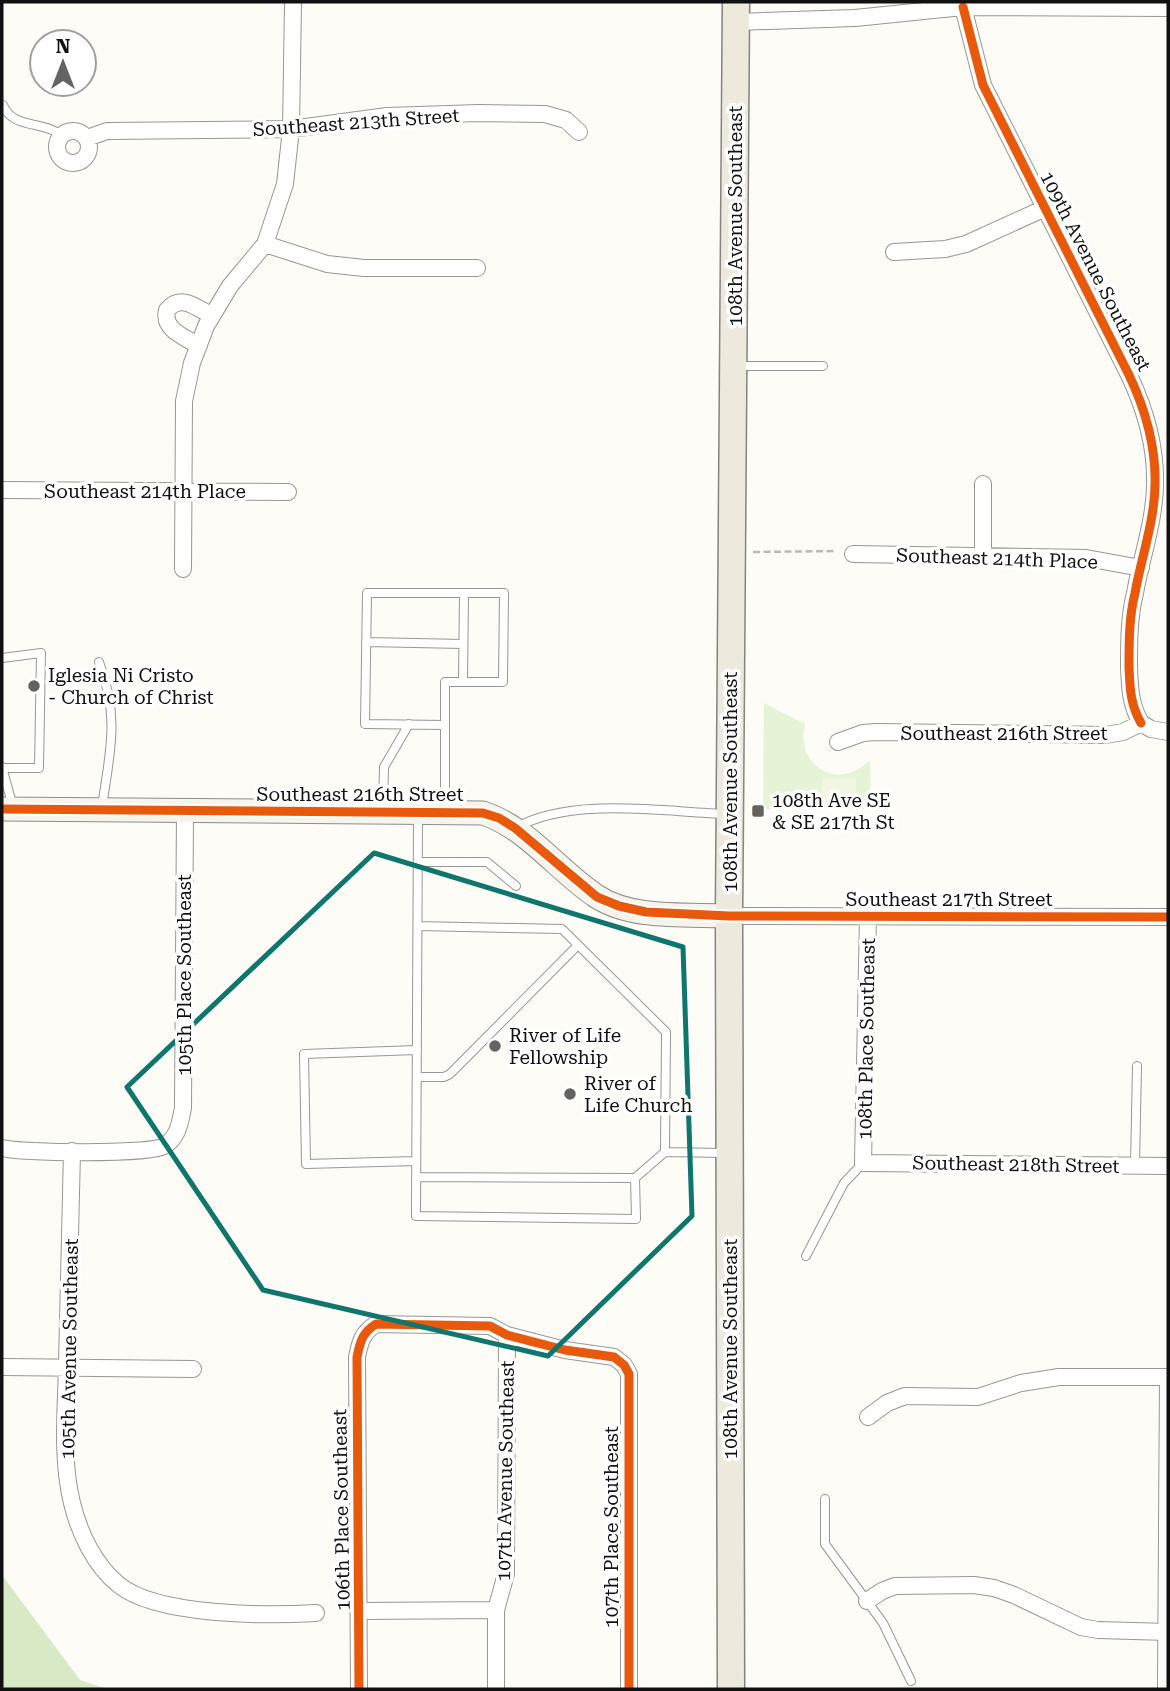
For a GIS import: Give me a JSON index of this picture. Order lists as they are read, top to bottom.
{
  "streets": {
    "main road": ["108th Avenue Southeast"],
    "street": [
      "Southeast 213th Street",
      "109th Avenue Southeast",
      "Southeast 214th Place",
      "Southeast 216th Street",
      "Southeast 217th Street",
      "105th Place Southeast",
      "108th Place Southeast",
      "Southeast 218th Street",
      "105th Avenue Southeast",
      "107th Avenue Southeast",
      "106th Place Southeast",
      "107th Place Southeast"
    ]
  },
  "crossings": [
    ["108th Avenue Southeast", "Southeast 216th Street"],
    ["108th Avenue Southeast", "Southeast 217th Street"],
    ["109th Avenue Southeast", "Southeast 214th Place"],
    ["109th Avenue Southeast", "Southeast 216th Street"],
    ["Southeast 216th Street", "Southeast 217th Street"],
    ["Southeast 216th Street", "105th Place Southeast"],
    ["Southeast 217th Street", "108th Place Southeast"],
    ["105th Place Southeast", "105th Avenue Southeast"],
    ["108th Place Southeast", "Southeast 218th Street"],
    ["107th Avenue Southeast", "106th Place Southeast"],
    ["107th Avenue Southeast", "107th Place Southeast"],
    ["106th Place Southeast", "107th Place Southeast"]
  ],
  "places": {
    "other": ["Iglesia Ni Cristo - Church of Christ", "River of Life Fellowship", "River of Life Church"],
    "transit": ["108th Ave SE & SE 217th St"]
  },
  "north": "top"
}
